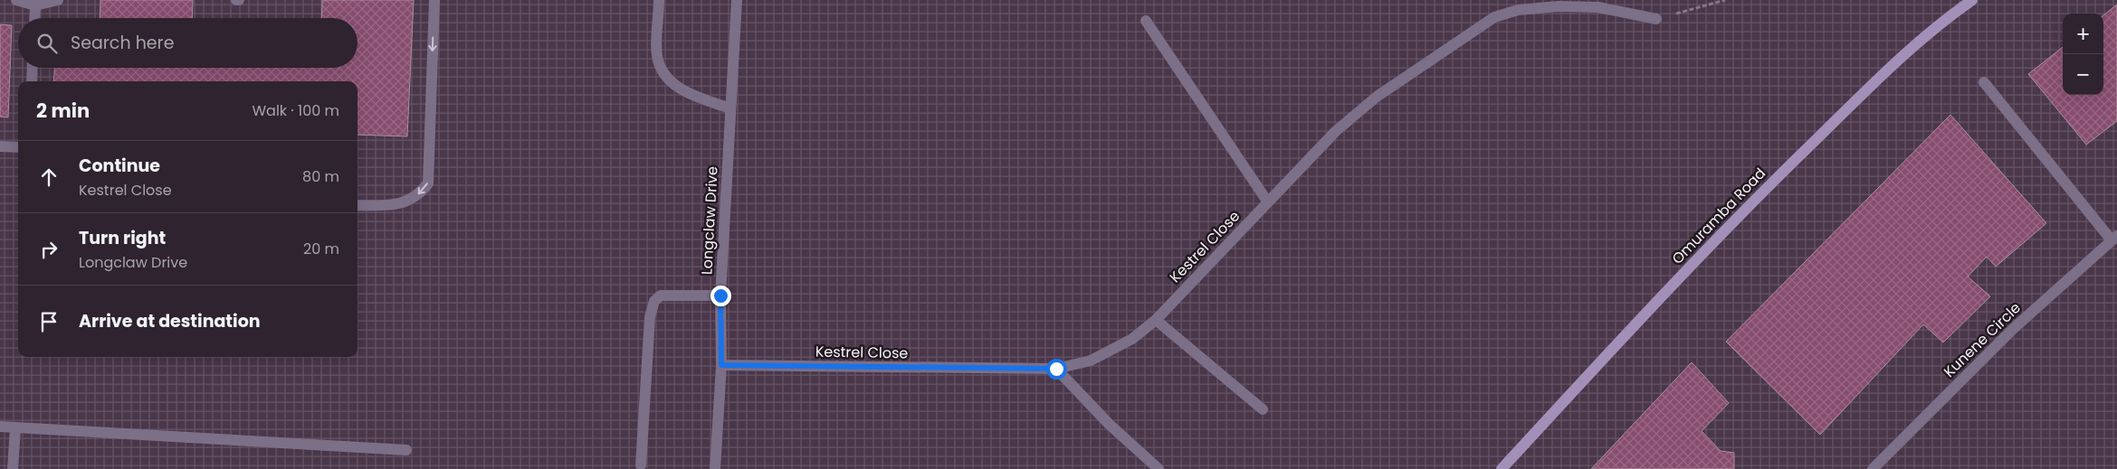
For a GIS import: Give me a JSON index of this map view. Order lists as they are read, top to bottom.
{
  "streets": {
    "main road": ["Omuramba Road"],
    "street": ["Longclaw Drive", "Kestrel Close", "Kunene Circle"]
  },
  "crossings": [
    ["Longclaw Drive", "Kestrel Close"]
  ],
  "page": {
    "map_buttons": ["+", "−"],
    "search": "Search here",
    "heading": ["2 min", "Walk · 100 m"],
    "list": [
      ["Continue", "Kestrel Close", "80 m"],
      ["Turn right", "Longclaw Drive", "20 m"],
      "Arrive at destination"
    ]
  }
}
